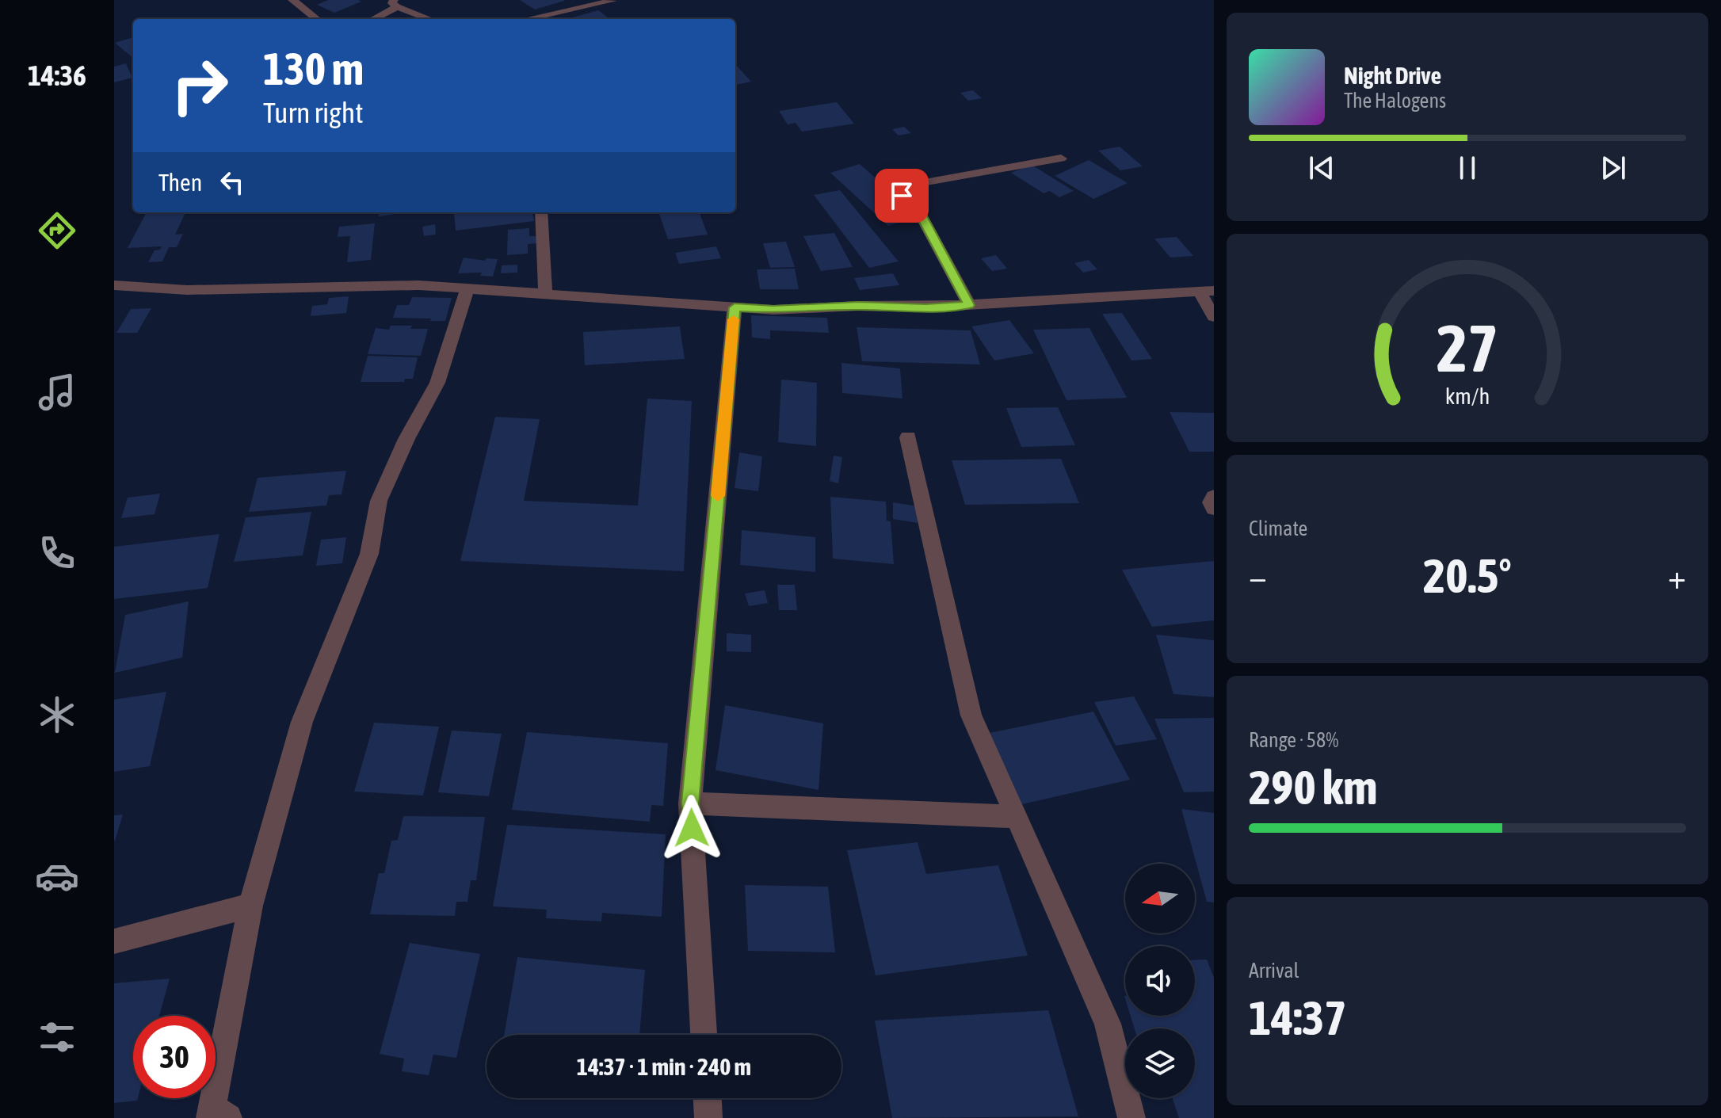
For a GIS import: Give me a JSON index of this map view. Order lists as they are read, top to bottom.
{
  "north": "left",
  "page": {
    "tabs": "14:36",
    "turn": ["130 m", "Turn right"],
    "song": ["Night Drive", "The Halogens"],
    "then": "Then",
    "tile": [
      "Climate",
      ["Range · 58%", "290 km"],
      ["Arrival", "14:37"]
    ],
    "heat": ["−", "20.5°", "+"],
    "limit": "30",
    "trip": "14:37 · 1 min · 240 m",
    "gauge": ["27", "km/h"]
  }
}
